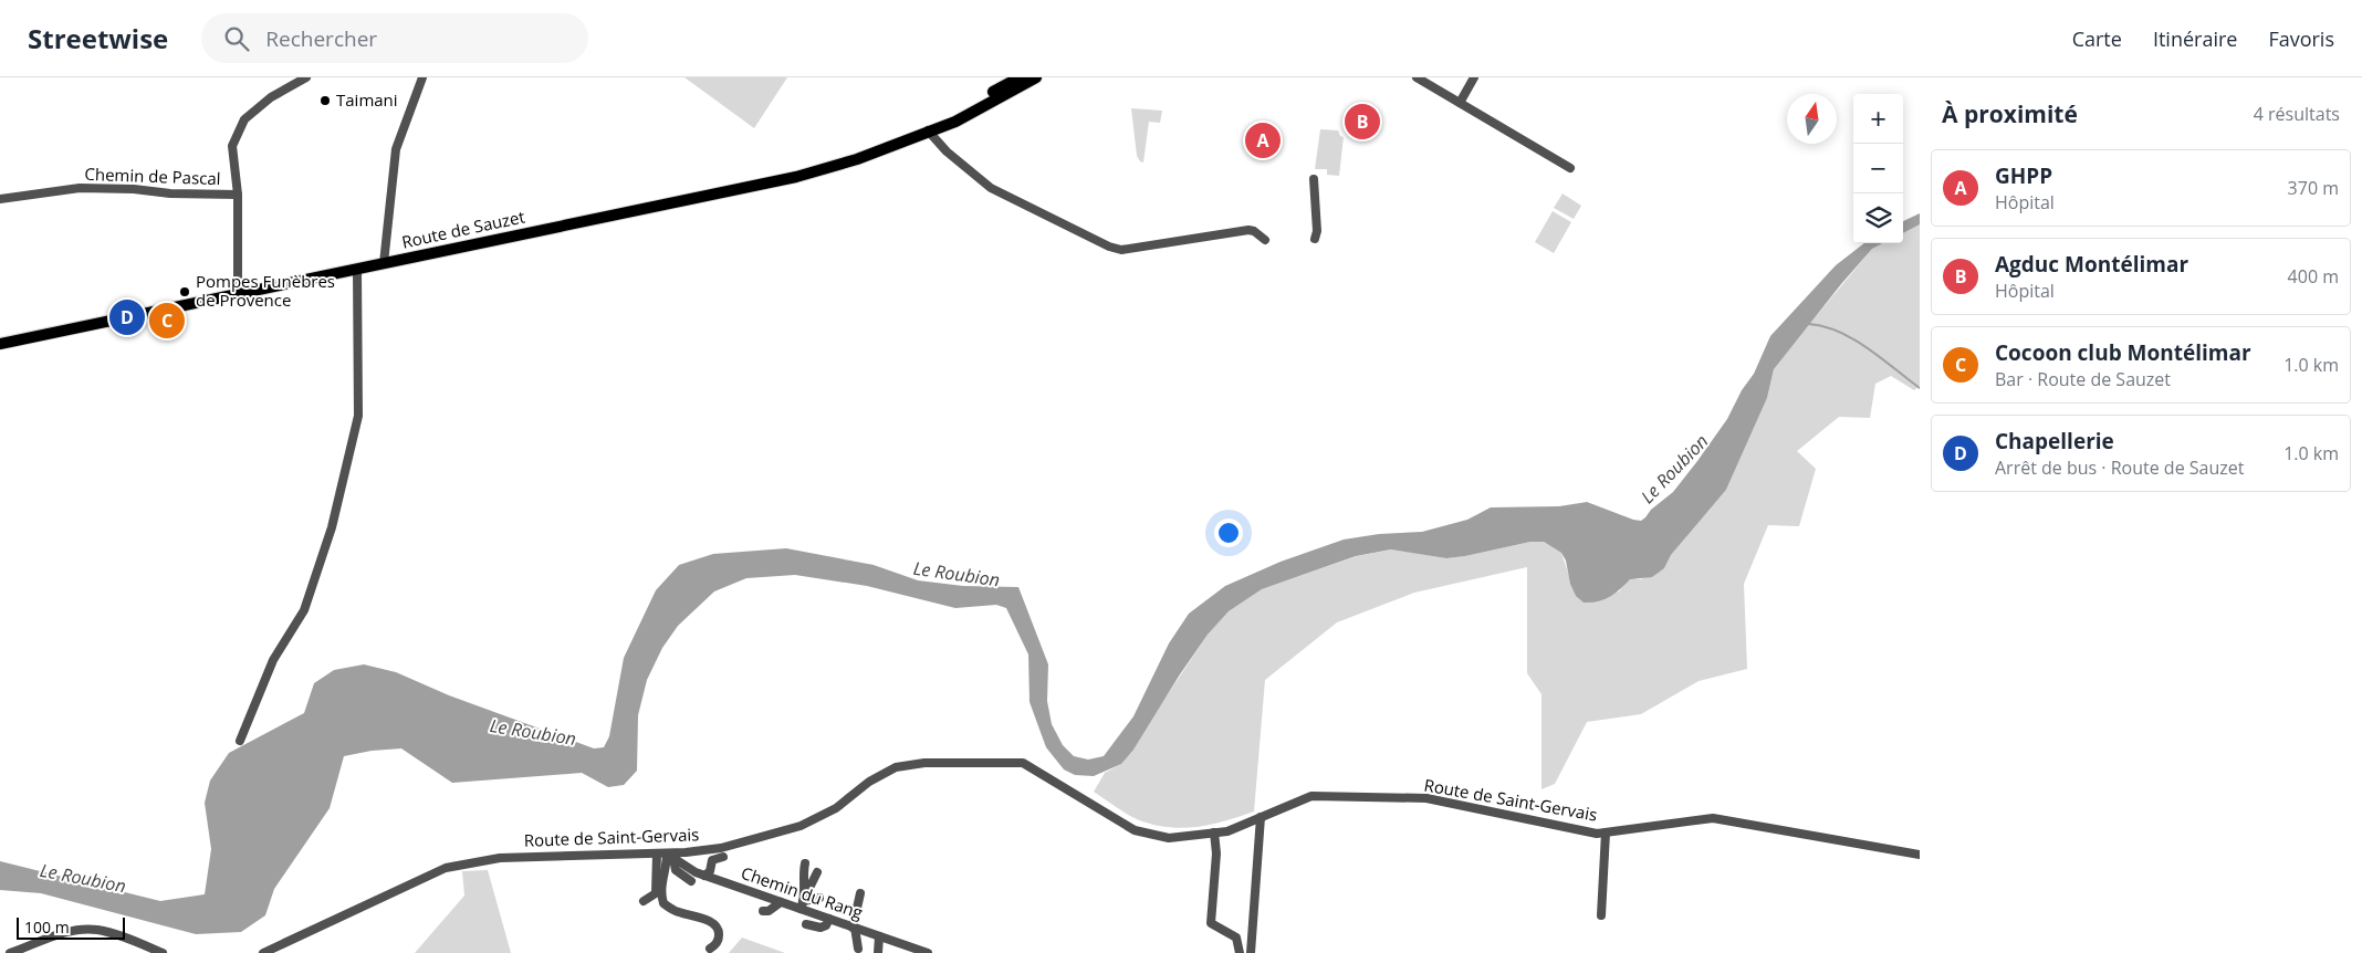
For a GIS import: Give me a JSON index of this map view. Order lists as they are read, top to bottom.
{
  "streets": {
    "main road": ["Route de Sauzet"],
    "street": ["Chemin de Pascal", "Route de Saint-Gervais", "Chemin du Rang"]
  },
  "crossings": [
    ["Route de Saint-Gervais", "Chemin du Rang"]
  ],
  "water": ["Le Roubion"],
  "places": ["Taimani", "Pompes Funèbres de Provence"],
  "scale_bar": "100 m",
  "north": "top",
  "page": {
    "header": "Streetwise",
    "search": "Rechercher",
    "nav": ["Carte", "Itinéraire", "Favoris"],
    "heading": ["À proximité", "4 résultats"],
    "map_buttons": ["+", "−"],
    "pins": [
      "B",
      "A",
      "D",
      "C"
    ],
    "list": [
      {
        "mark": "A",
        "name": "GHPP",
        "note": "Hôpital",
        "value": "370 m"
      },
      {
        "mark": "B",
        "name": "Agduc Montélimar",
        "note": "Hôpital",
        "value": "400 m"
      },
      {
        "mark": "C",
        "name": "Cocoon club Montélimar",
        "note": "Bar · Route de Sauzet",
        "value": "1.0 km"
      },
      {
        "mark": "D",
        "name": "Chapellerie",
        "note": "Arrêt de bus · Route de Sauzet",
        "value": "1.0 km"
      }
    ],
    "scale": "100 m"
  }
}
